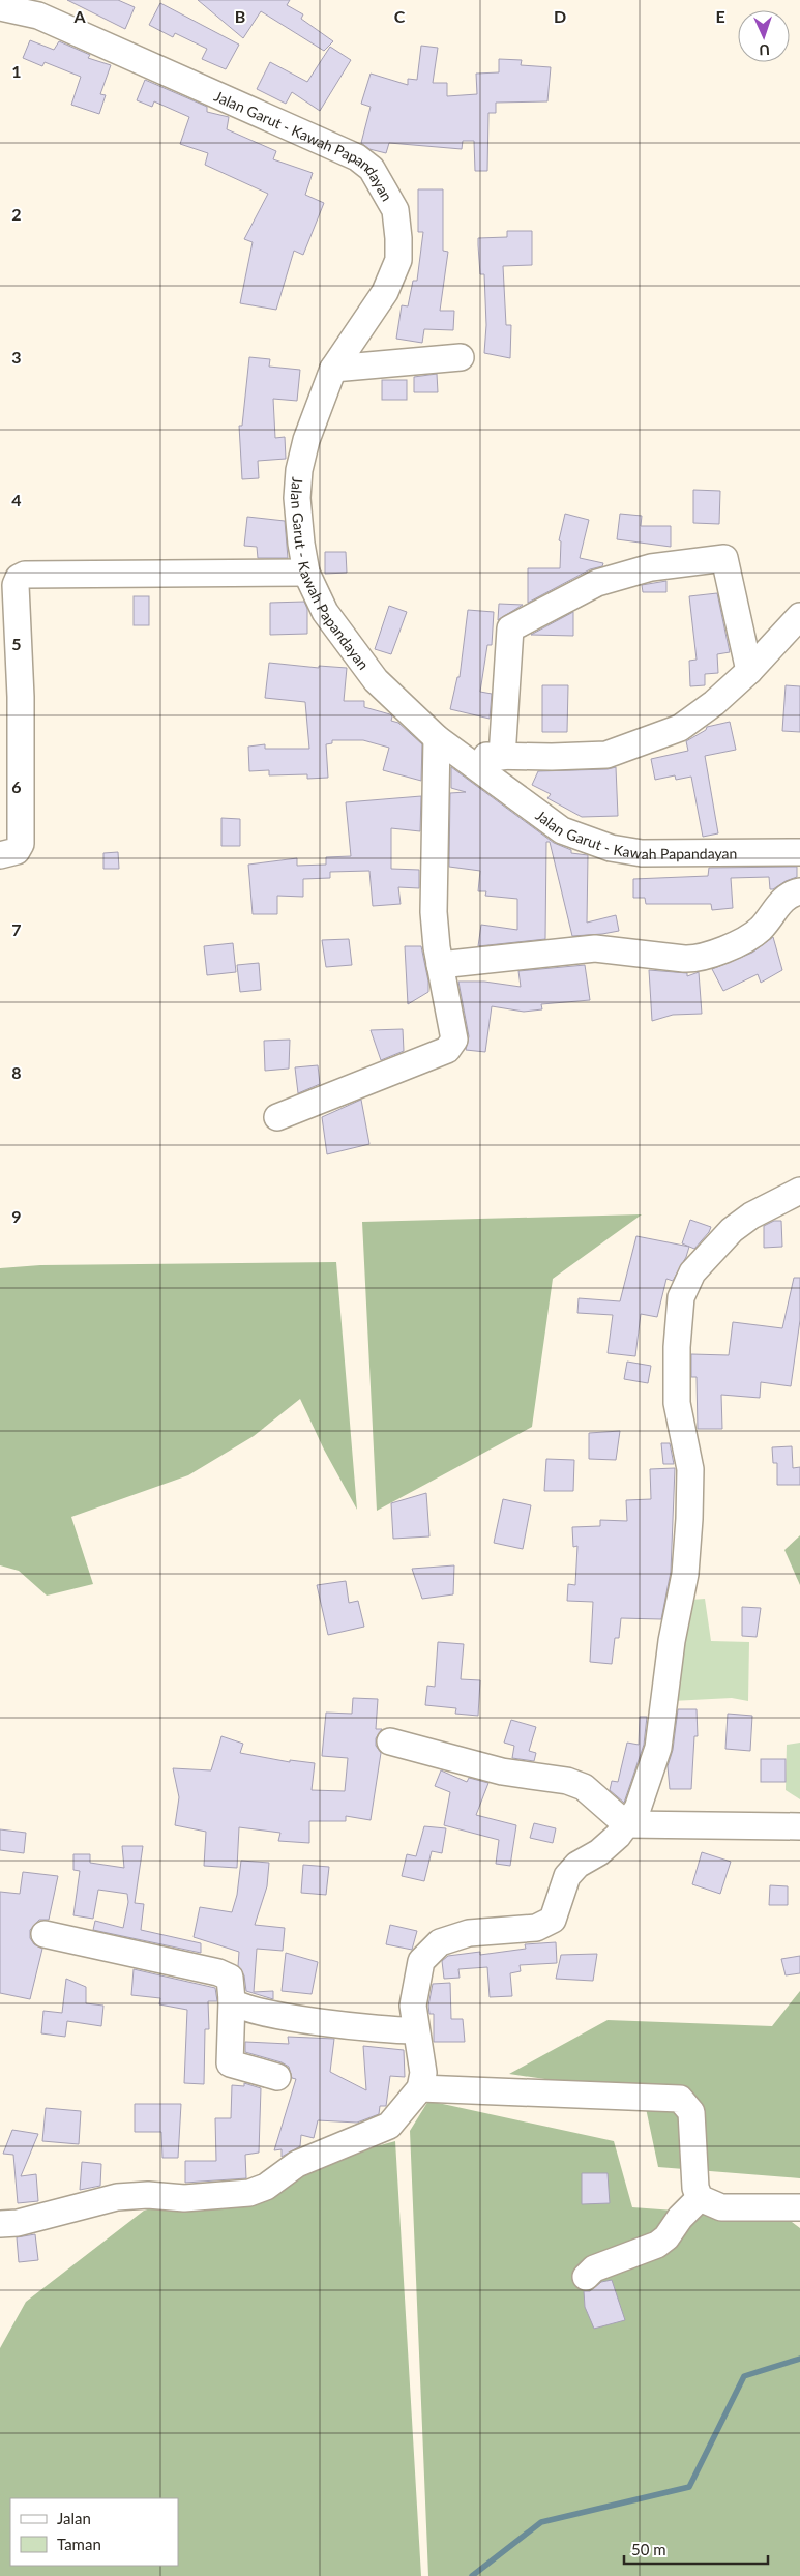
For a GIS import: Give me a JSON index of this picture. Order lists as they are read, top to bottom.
{
  "streets": {
    "street": ["Jalan Garut - Kawah Papandayan"]
  },
  "legend": ["Jalan", "Taman"],
  "scale_bar": "50 m",
  "north": "bottom",
  "grid": {
    "columns": [
      "A",
      "B",
      "C",
      "D",
      "E"
    ],
    "rows": [
      "1",
      "2",
      "3",
      "4",
      "5",
      "6",
      "7",
      "8",
      "9"
    ]
  }
}
